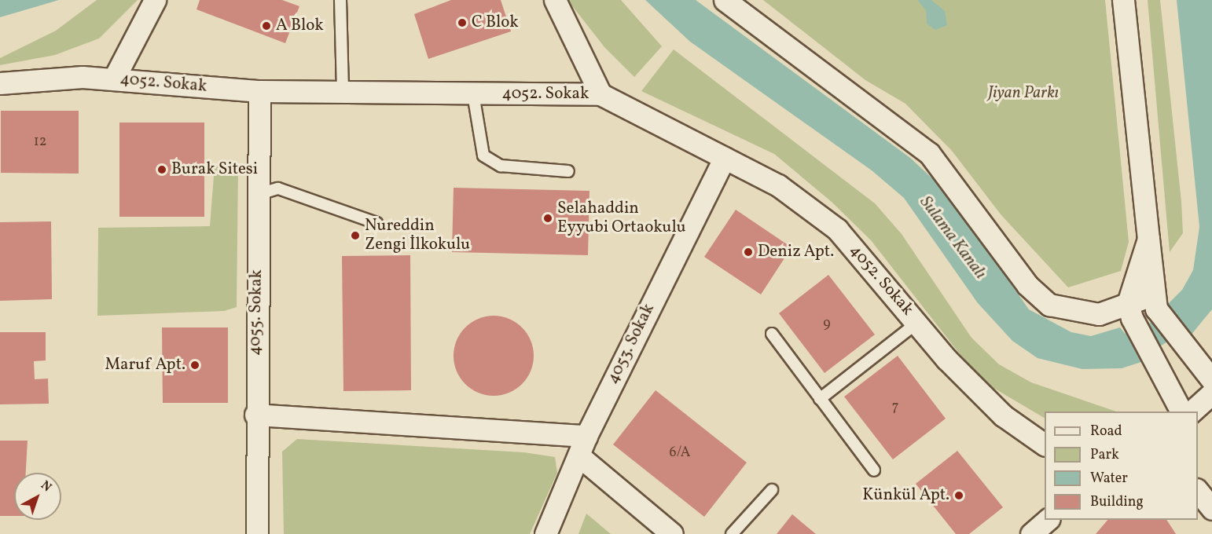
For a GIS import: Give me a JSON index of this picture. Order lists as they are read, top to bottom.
{
  "streets": {
    "street": ["4052. Sokak", "4055. Sokak", "4053. Sokak"]
  },
  "crossings": [
    ["4052. Sokak", "4055. Sokak"],
    ["4052. Sokak", "4053. Sokak"]
  ],
  "water": ["Sulama Kanalı"],
  "parks": ["Jiyan Parkı"],
  "places": [
    "C Blok",
    "A Blok",
    "Burak Sitesi",
    "Selahaddin Eyyubi Ortaokulu",
    "Nureddin Zengi İlkokulu",
    "Deniz Apt.",
    "Maruf Apt.",
    "Künkül Apt."
  ],
  "house_numbers": [
    "12",
    "9",
    "7",
    "6/A"
  ],
  "legend": [
    "Road",
    "Park",
    "Water",
    "Building"
  ],
  "north": "top right"
}
